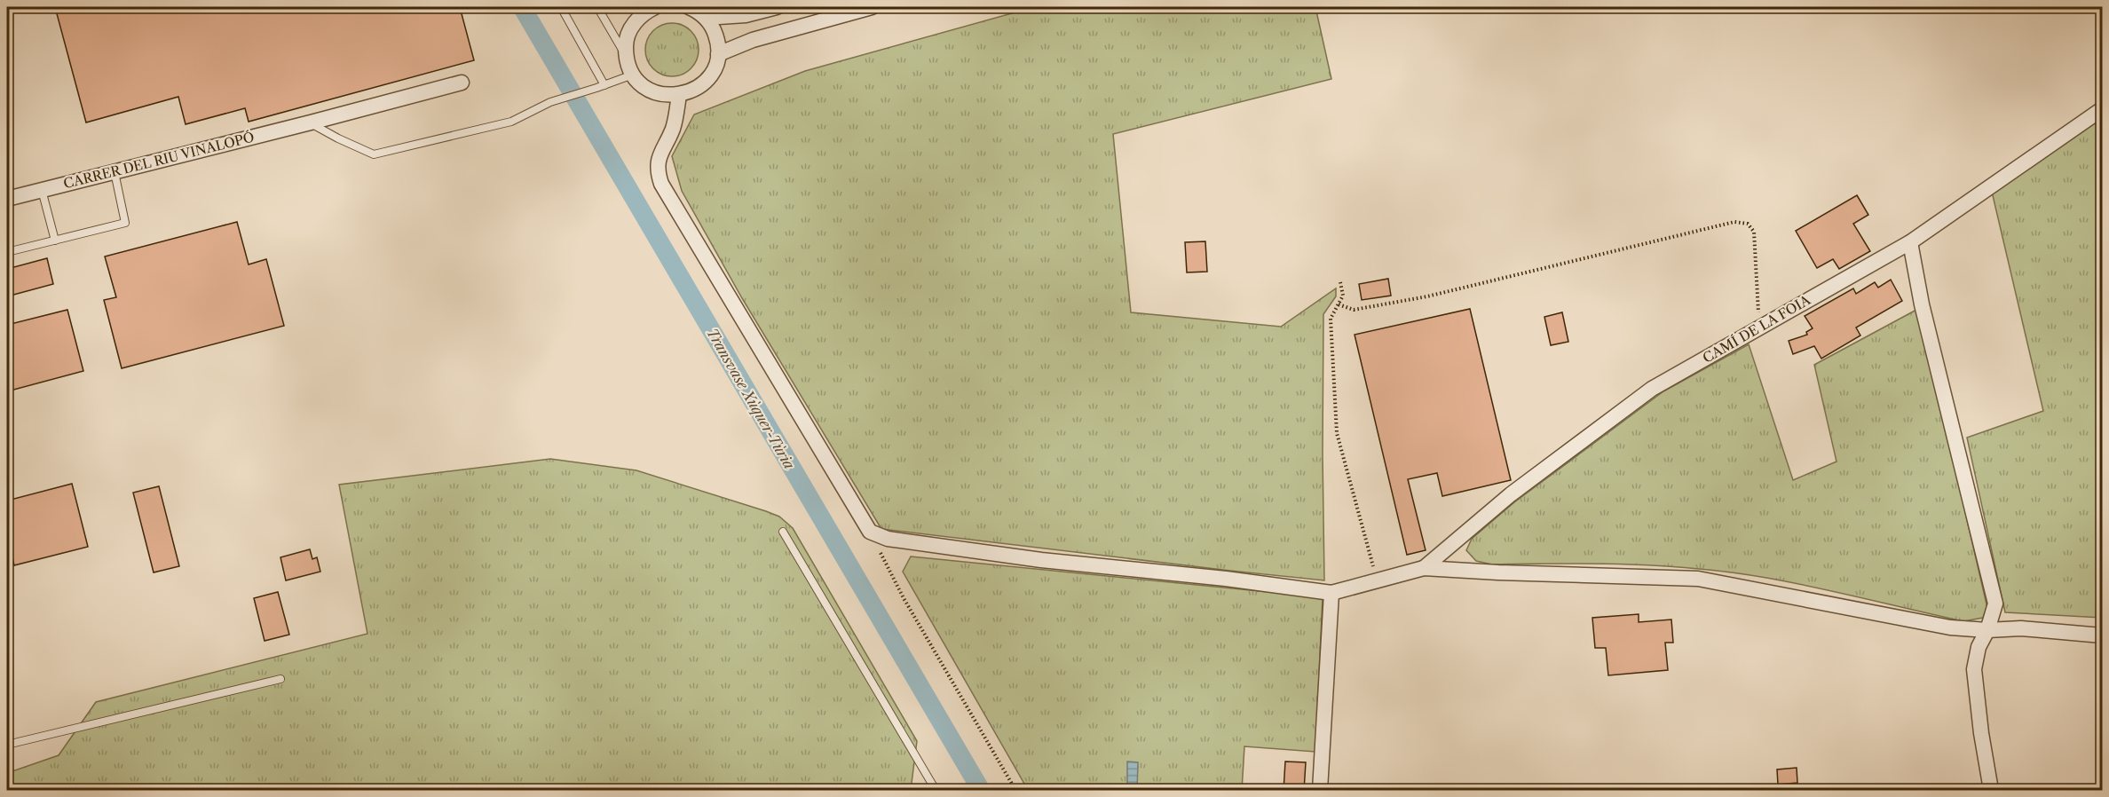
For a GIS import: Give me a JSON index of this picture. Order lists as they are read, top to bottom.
{
  "streets": {
    "street": ["CARRER DEL RIU VINALOPÓ", "CAMÍ DE LA FOIA"]
  },
  "water": ["Transvase Xùquer-Tùria"]
}
